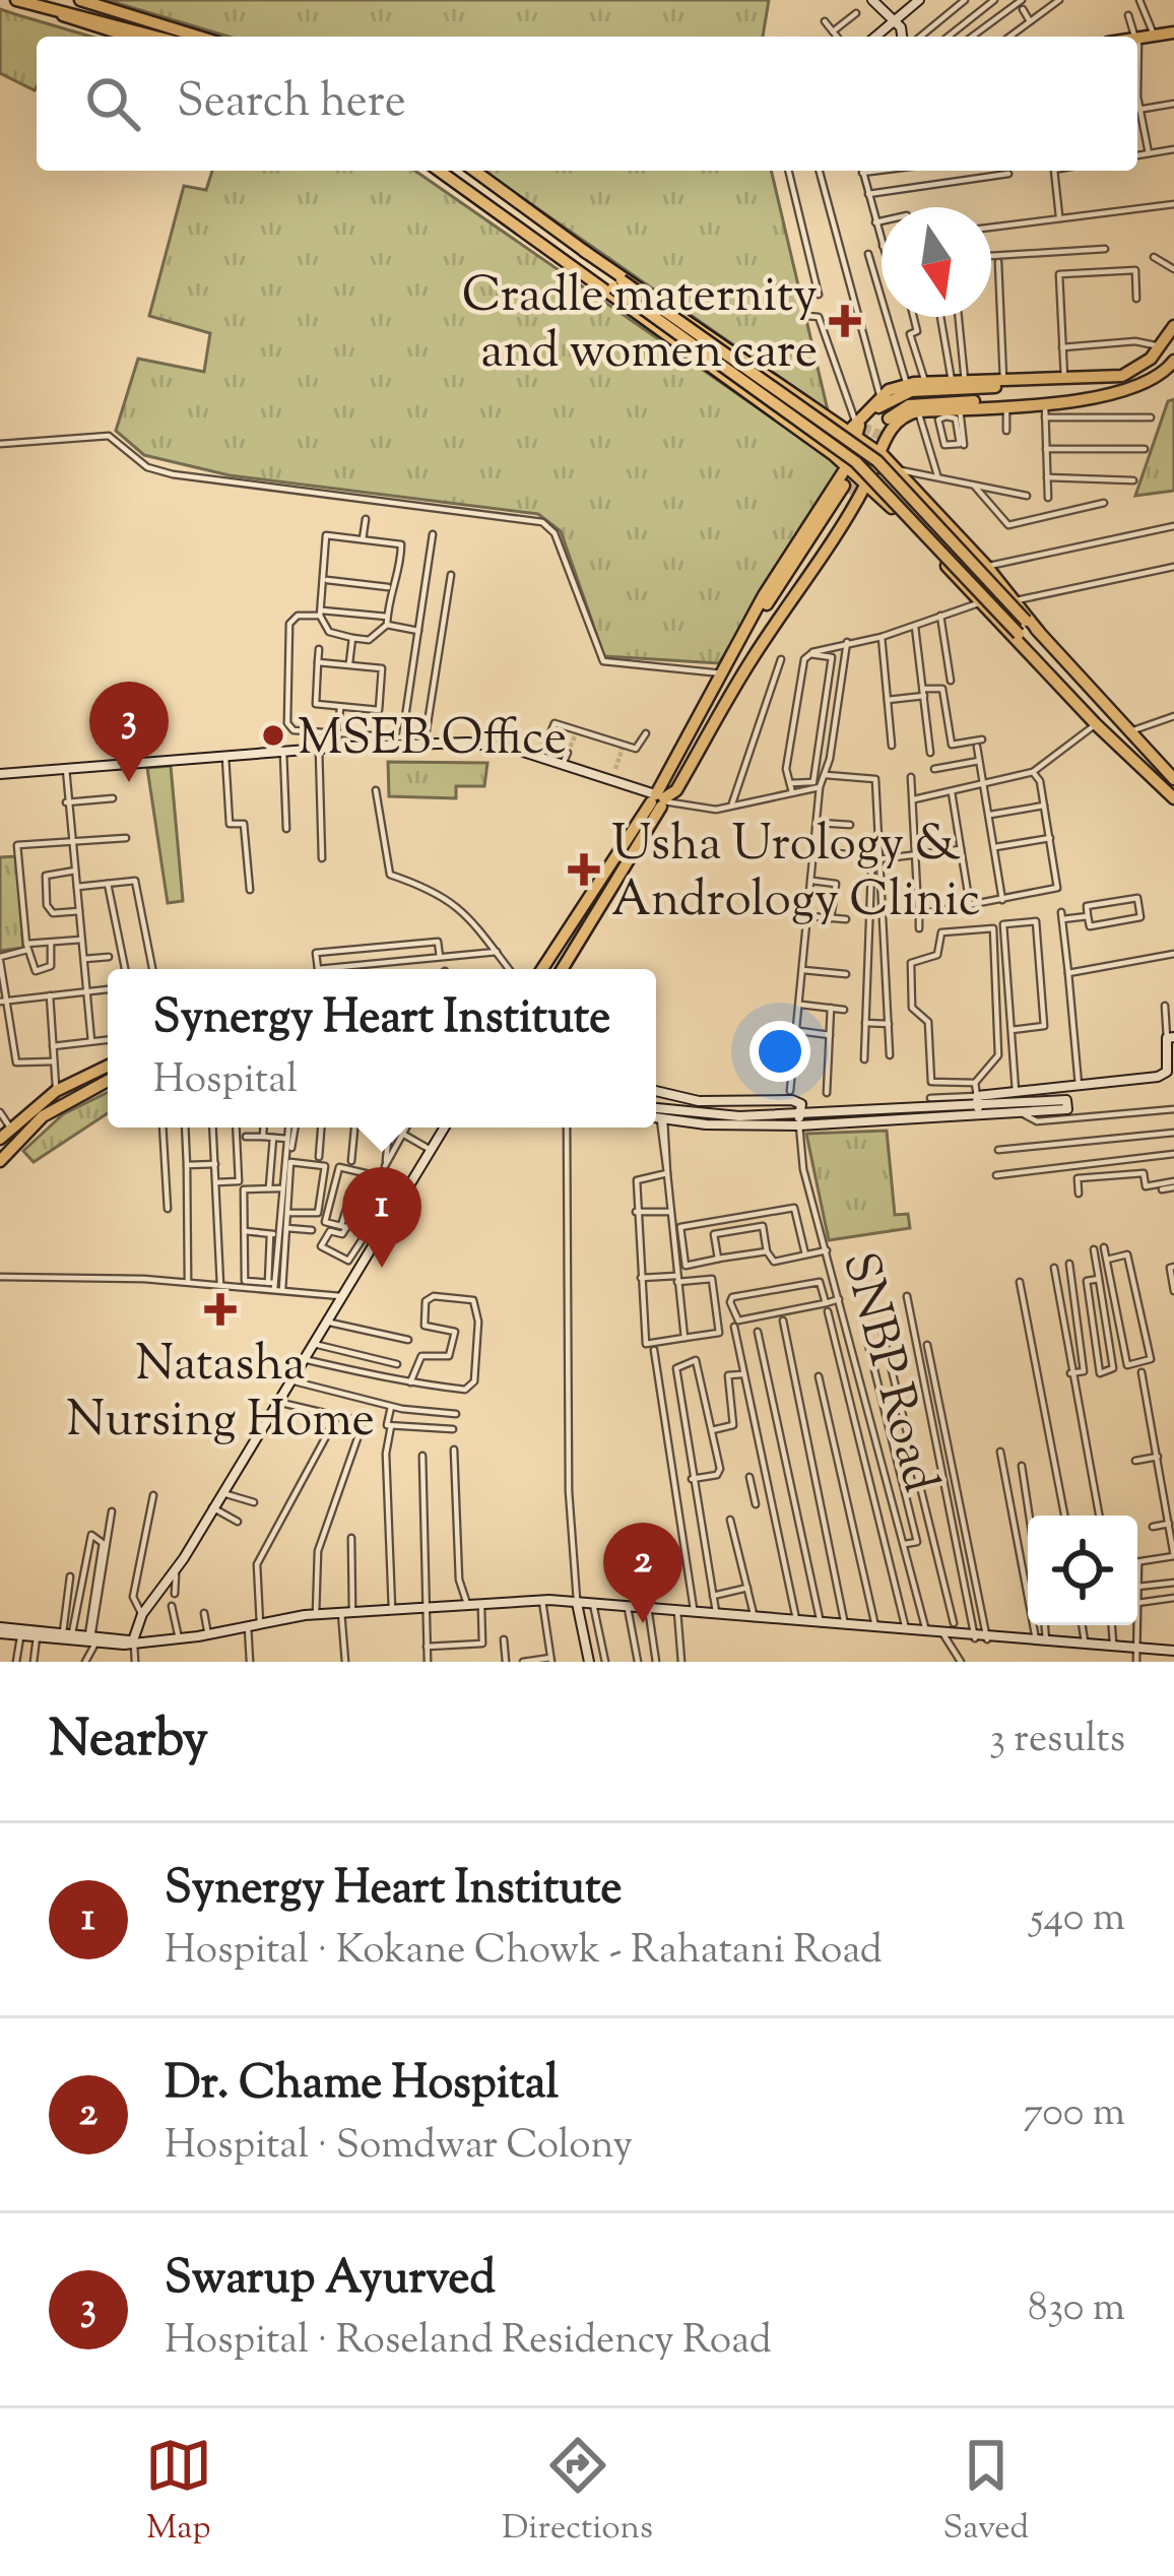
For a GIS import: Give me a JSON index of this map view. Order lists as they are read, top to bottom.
{
  "streets": {
    "street": ["SNBP Road"]
  },
  "places": {
    "health": ["Cradle maternity and women care", "Usha Urology & Andrology Clinic", "Natasha Nursing Home"],
    "other": ["MSEB Office"]
  },
  "north": "bottom",
  "page": {
    "search": "Search here",
    "pins": ["3", "1", "2"],
    "popup": ["Synergy Heart Institute", "Hospital"],
    "heading": ["Nearby", "3 results"],
    "list": [
      {
        "mark": "1",
        "name": "Synergy Heart Institute",
        "note": "Hospital · Kokane Chowk - Rahatani Road",
        "value": "540 m"
      },
      {
        "mark": "2",
        "name": "Dr. Chame Hospital",
        "note": "Hospital · Somdwar Colony",
        "value": "700 m"
      },
      {
        "mark": "3",
        "name": "Swarup Ayurved",
        "note": "Hospital · Roseland Residency Road",
        "value": "830 m"
      }
    ],
    "nav": ["Map", "Directions", "Saved"]
  }
}
